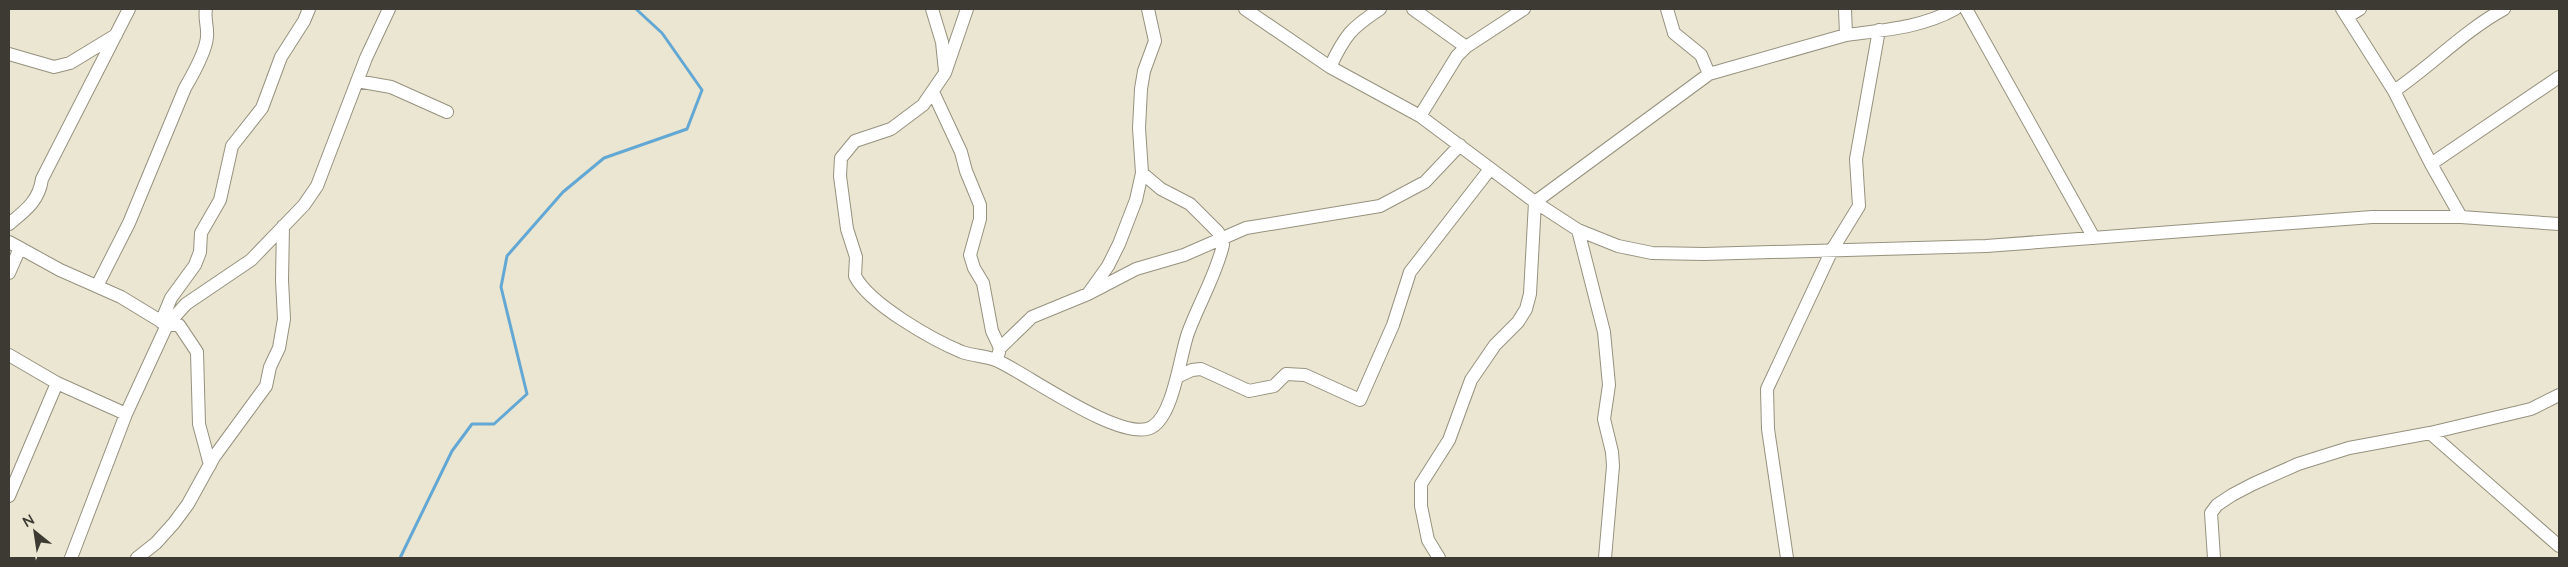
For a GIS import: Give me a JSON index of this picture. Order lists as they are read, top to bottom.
{
  "north": "top left"
}
